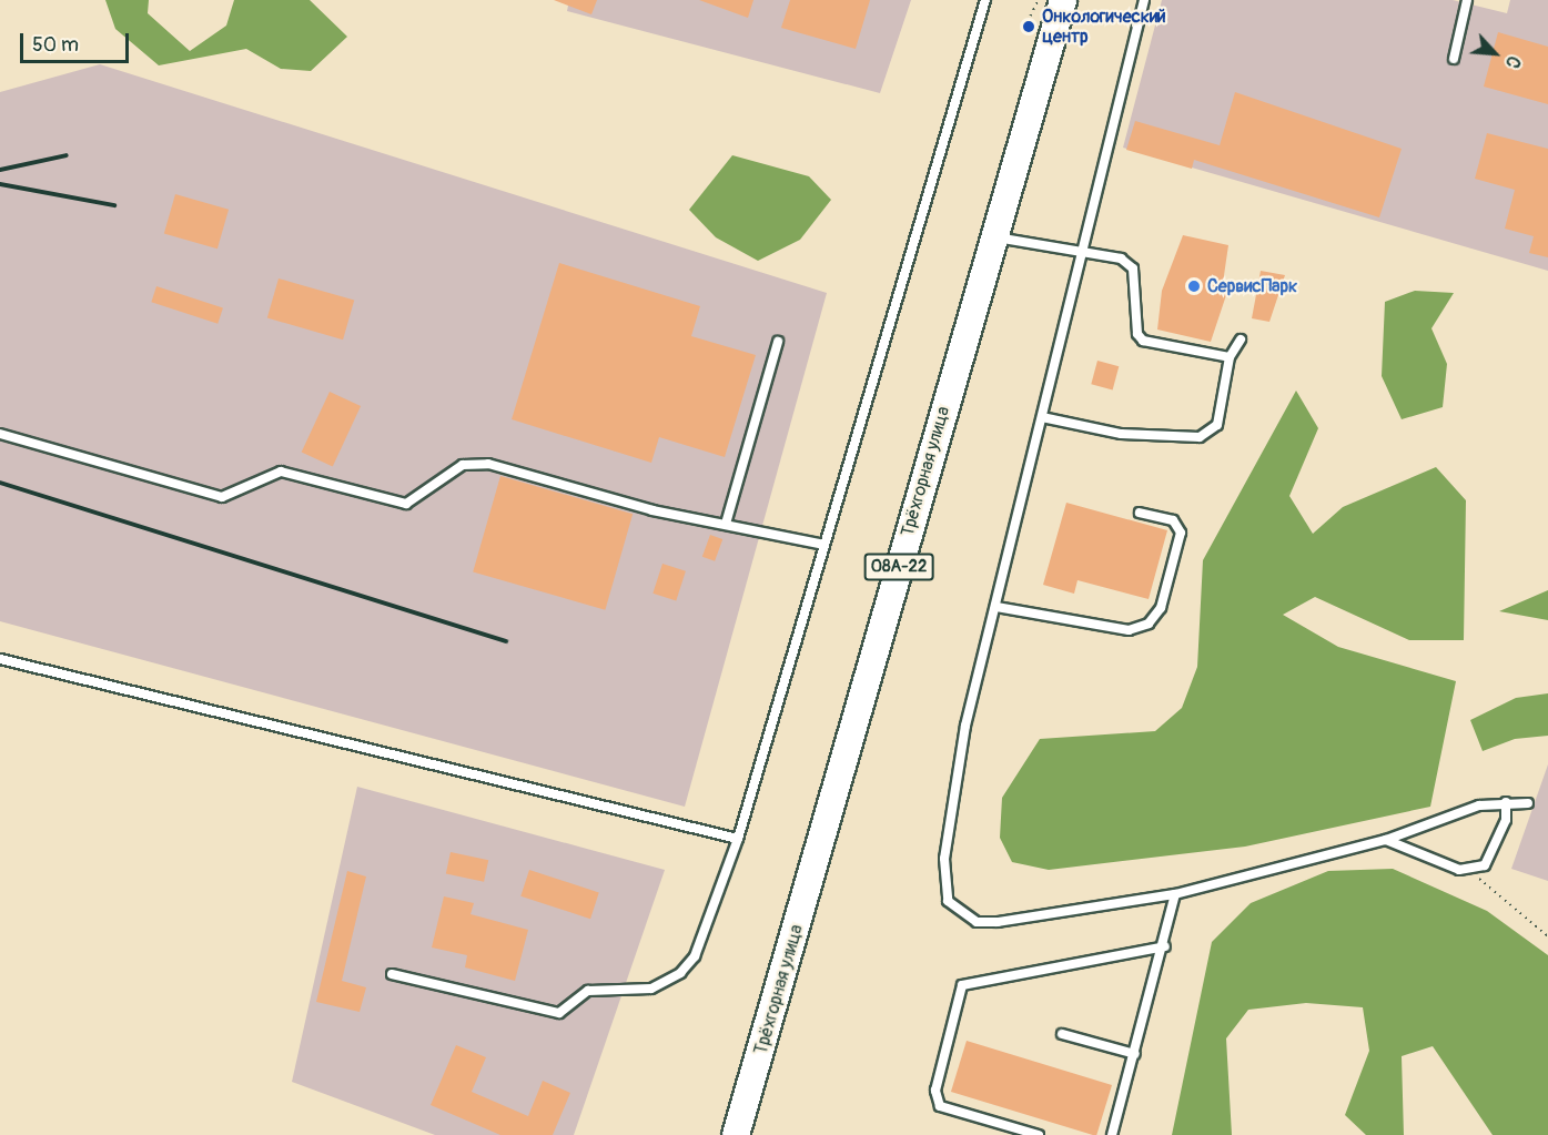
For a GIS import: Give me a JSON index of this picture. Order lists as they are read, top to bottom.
{
  "streets": {
    "highway": ["Трёхгорная улица", "08А-22"]
  },
  "places": ["Онкологический центр", "СервисПарк"],
  "scale_bar": "50 m",
  "north": "bottom right"
}
